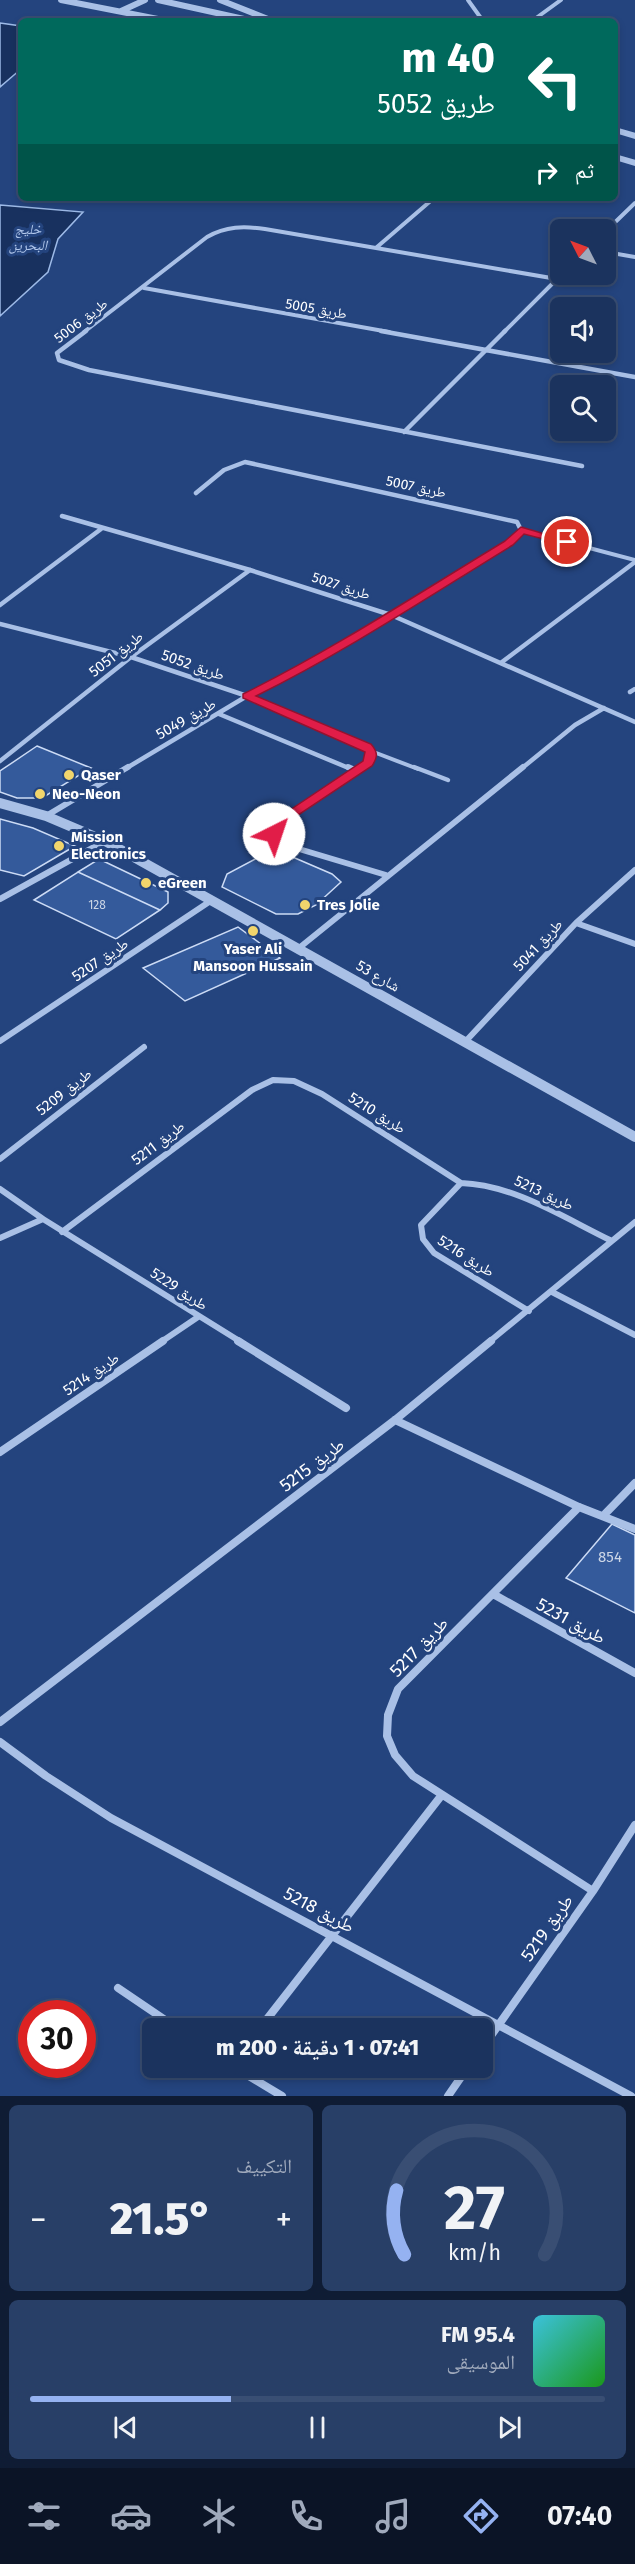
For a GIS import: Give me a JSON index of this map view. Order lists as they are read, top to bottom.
{
  "streets": {
    "street": [
      "طريق 5005",
      "طريق 5006",
      "طريق 5007",
      "طريق 5027",
      "طريق 5051",
      "طريق 5052",
      "طريق 5049",
      "طريق 5041",
      "طريق 5207",
      "شارع 53",
      "طريق 5209",
      "طريق 5210",
      "طريق 5211",
      "طريق 5213",
      "طريق 5216",
      "طريق 5229",
      "طريق 5214",
      "طريق 5215",
      "طريق 5231",
      "طريق 5217",
      "طريق 5218",
      "طريق 5219"
    ]
  },
  "crossings": [
    ["طريق 5005", "طريق 5006"],
    ["طريق 5007", "طريق 5027"],
    ["طريق 5007", "طريق 5049"],
    ["طريق 5027", "طريق 5051"],
    ["طريق 5027", "طريق 5049"],
    ["طريق 5051", "طريق 5052"],
    ["طريق 5052", "طريق 5049"],
    ["طريق 5049", "شارع 53"],
    ["طريق 5041", "شارع 53"],
    ["طريق 5207", "شارع 53"],
    ["طريق 5210", "طريق 5211"],
    ["طريق 5210", "طريق 5213"],
    ["طريق 5210", "طريق 5216"],
    ["طريق 5211", "طريق 5229"],
    ["طريق 5213", "طريق 5216"],
    ["طريق 5213", "طريق 5215"],
    ["طريق 5216", "طريق 5215"],
    ["طريق 5229", "طريق 5214"],
    ["طريق 5231", "طريق 5217"],
    ["طريق 5217", "طريق 5219"],
    ["طريق 5218", "طريق 5219"]
  ],
  "water": ["خليج البحرين"],
  "places": [
    "Qaser",
    "Neo-Neon",
    "Mission Electronics",
    "eGreen",
    "Tres Jolie",
    "Yaser Ali Mansoon Hussain"
  ],
  "house_numbers": ["128", "854"],
  "north": "top left",
  "page": {
    "turn": ["40 m", "طريق 5052"],
    "then": "ثم",
    "limit": "30",
    "trip": "07:41 · 1 دقيقة · 200 m",
    "tile": "التكييف",
    "heat": ["−", "21.5°", "+"],
    "song": ["95.4 FM", "الموسيقى"],
    "tabs": "07:40",
    "gauge": ["27", "km/h"]
  }
}
